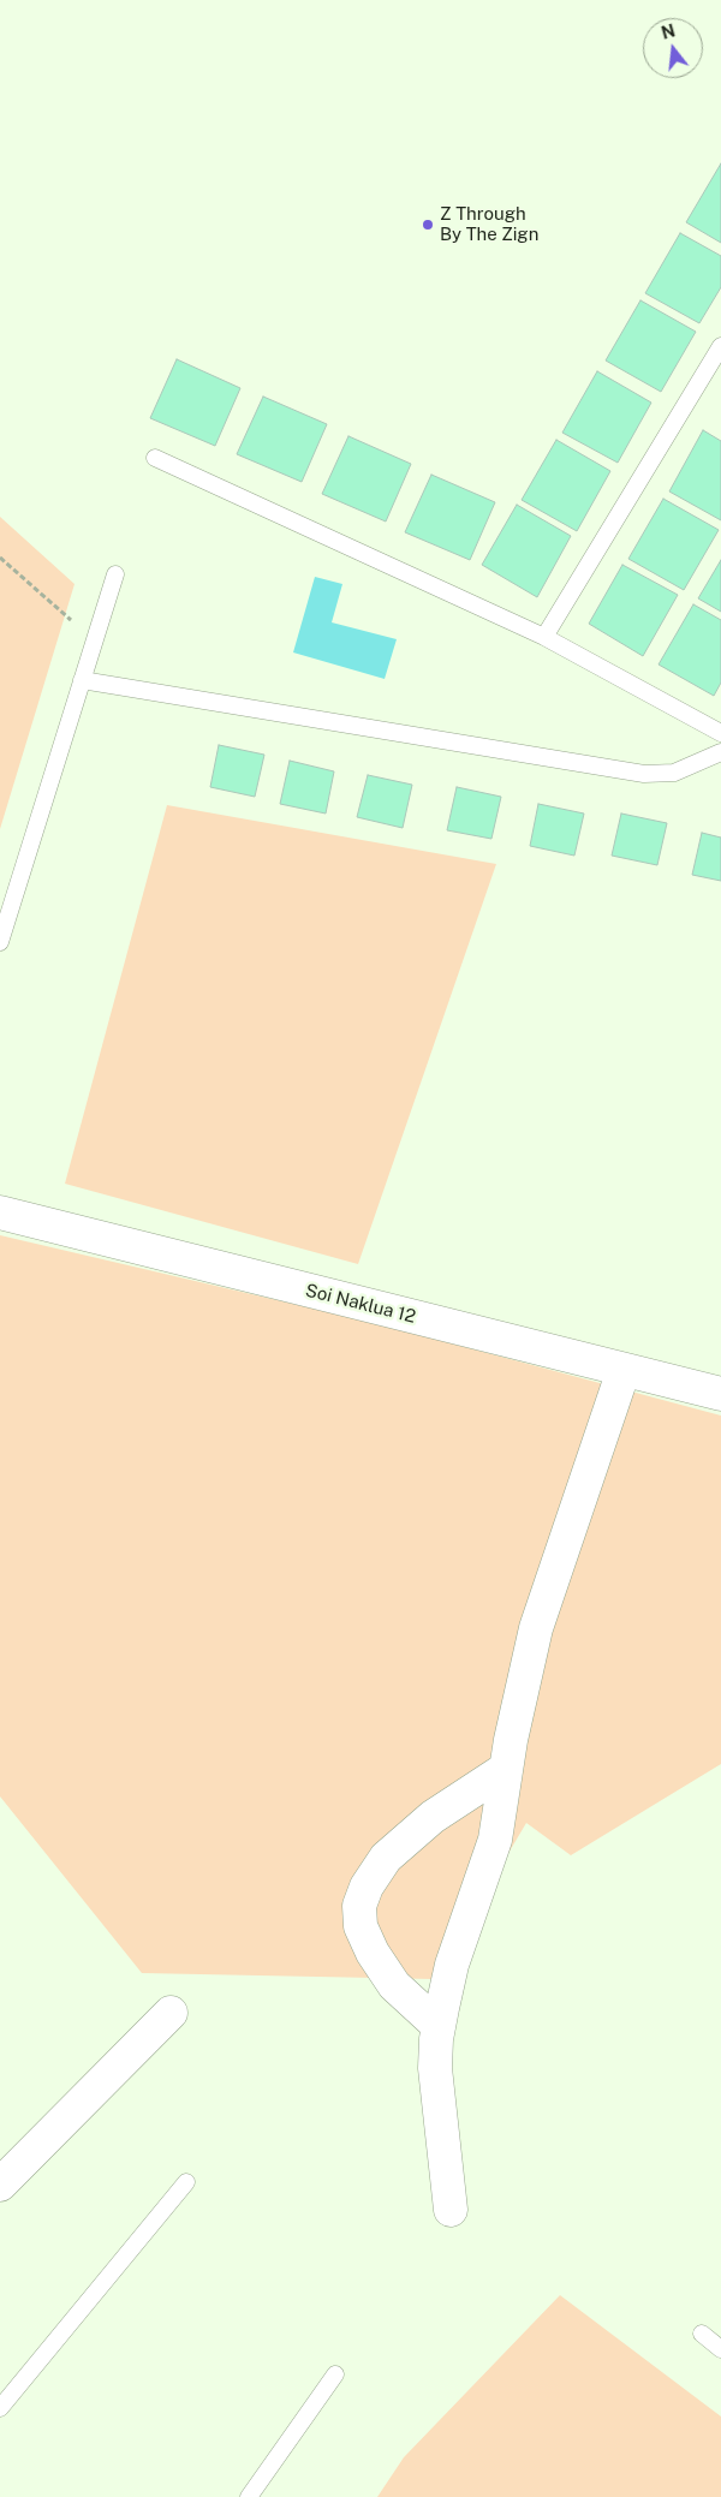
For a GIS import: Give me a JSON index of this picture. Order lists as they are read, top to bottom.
{
  "streets": {
    "street": ["Soi Naklua 12"]
  },
  "places": ["Z Through By The Zign"],
  "north": "top"
}
